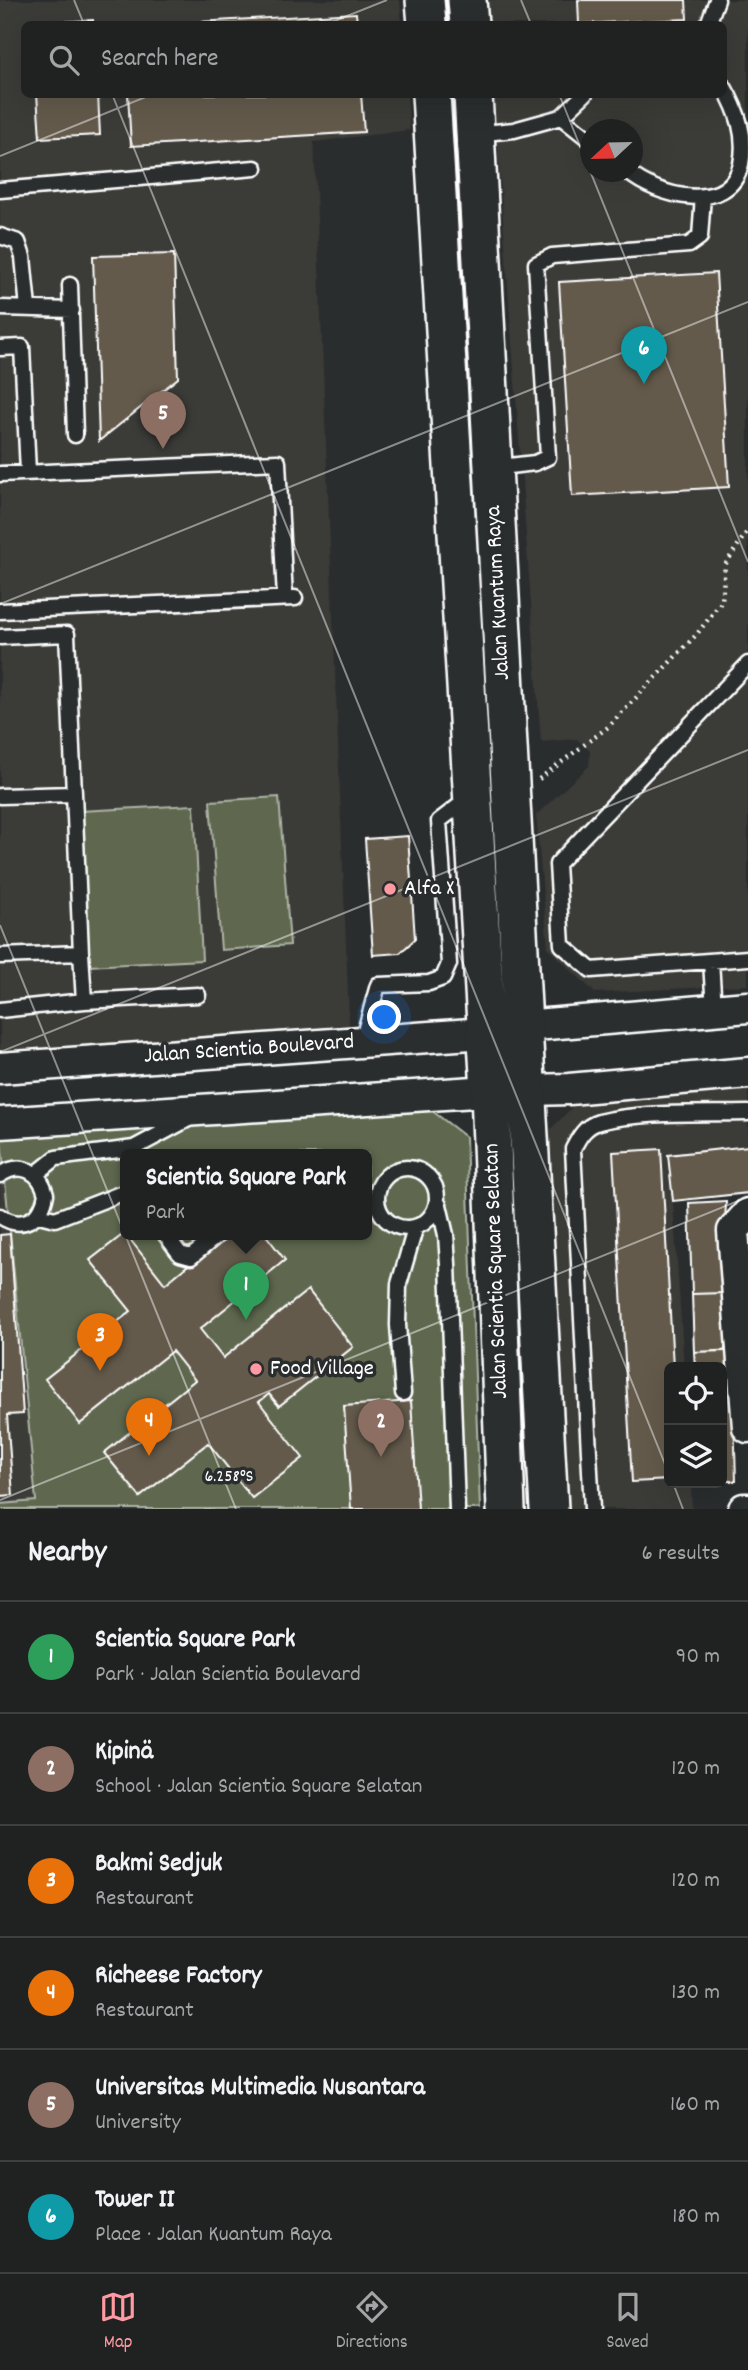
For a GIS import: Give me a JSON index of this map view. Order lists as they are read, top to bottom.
{
  "streets": {
    "street": ["Jalan Kuantum Raya", "Jalan Scientia Boulevard", "Jalan Scientia Square Selatan"]
  },
  "crossings": [
    ["Jalan Kuantum Raya", "Jalan Scientia Boulevard"],
    ["Jalan Kuantum Raya", "Jalan Scientia Square Selatan"],
    ["Jalan Scientia Boulevard", "Jalan Scientia Square Selatan"]
  ],
  "places": ["Alfa X", "Food Village"],
  "north": "left",
  "page": {
    "search": "Search here",
    "pins": [
      "6",
      "5",
      "1",
      "3",
      "4",
      "2"
    ],
    "popup": ["Scientia Square Park", "Park"],
    "heading": ["Nearby", "6 results"],
    "list": [
      {
        "mark": "1",
        "name": "Scientia Square Park",
        "note": "Park · Jalan Scientia Boulevard",
        "value": "90 m"
      },
      {
        "mark": "2",
        "name": "Kipinä",
        "note": "School · Jalan Scientia Square Selatan",
        "value": "120 m"
      },
      {
        "mark": "3",
        "name": "Bakmi Sedjuk",
        "note": "Restaurant",
        "value": "120 m"
      },
      {
        "mark": "4",
        "name": "Richeese Factory",
        "note": "Restaurant",
        "value": "130 m"
      },
      {
        "mark": "5",
        "name": "Universitas Multimedia Nusantara",
        "note": "University",
        "value": "160 m"
      },
      {
        "mark": "6",
        "name": "Tower II",
        "note": "Place · Jalan Kuantum Raya",
        "value": "180 m"
      }
    ],
    "nav": ["Map", "Directions", "Saved"]
  },
  "coordinates": ["6.258°S"]
}
